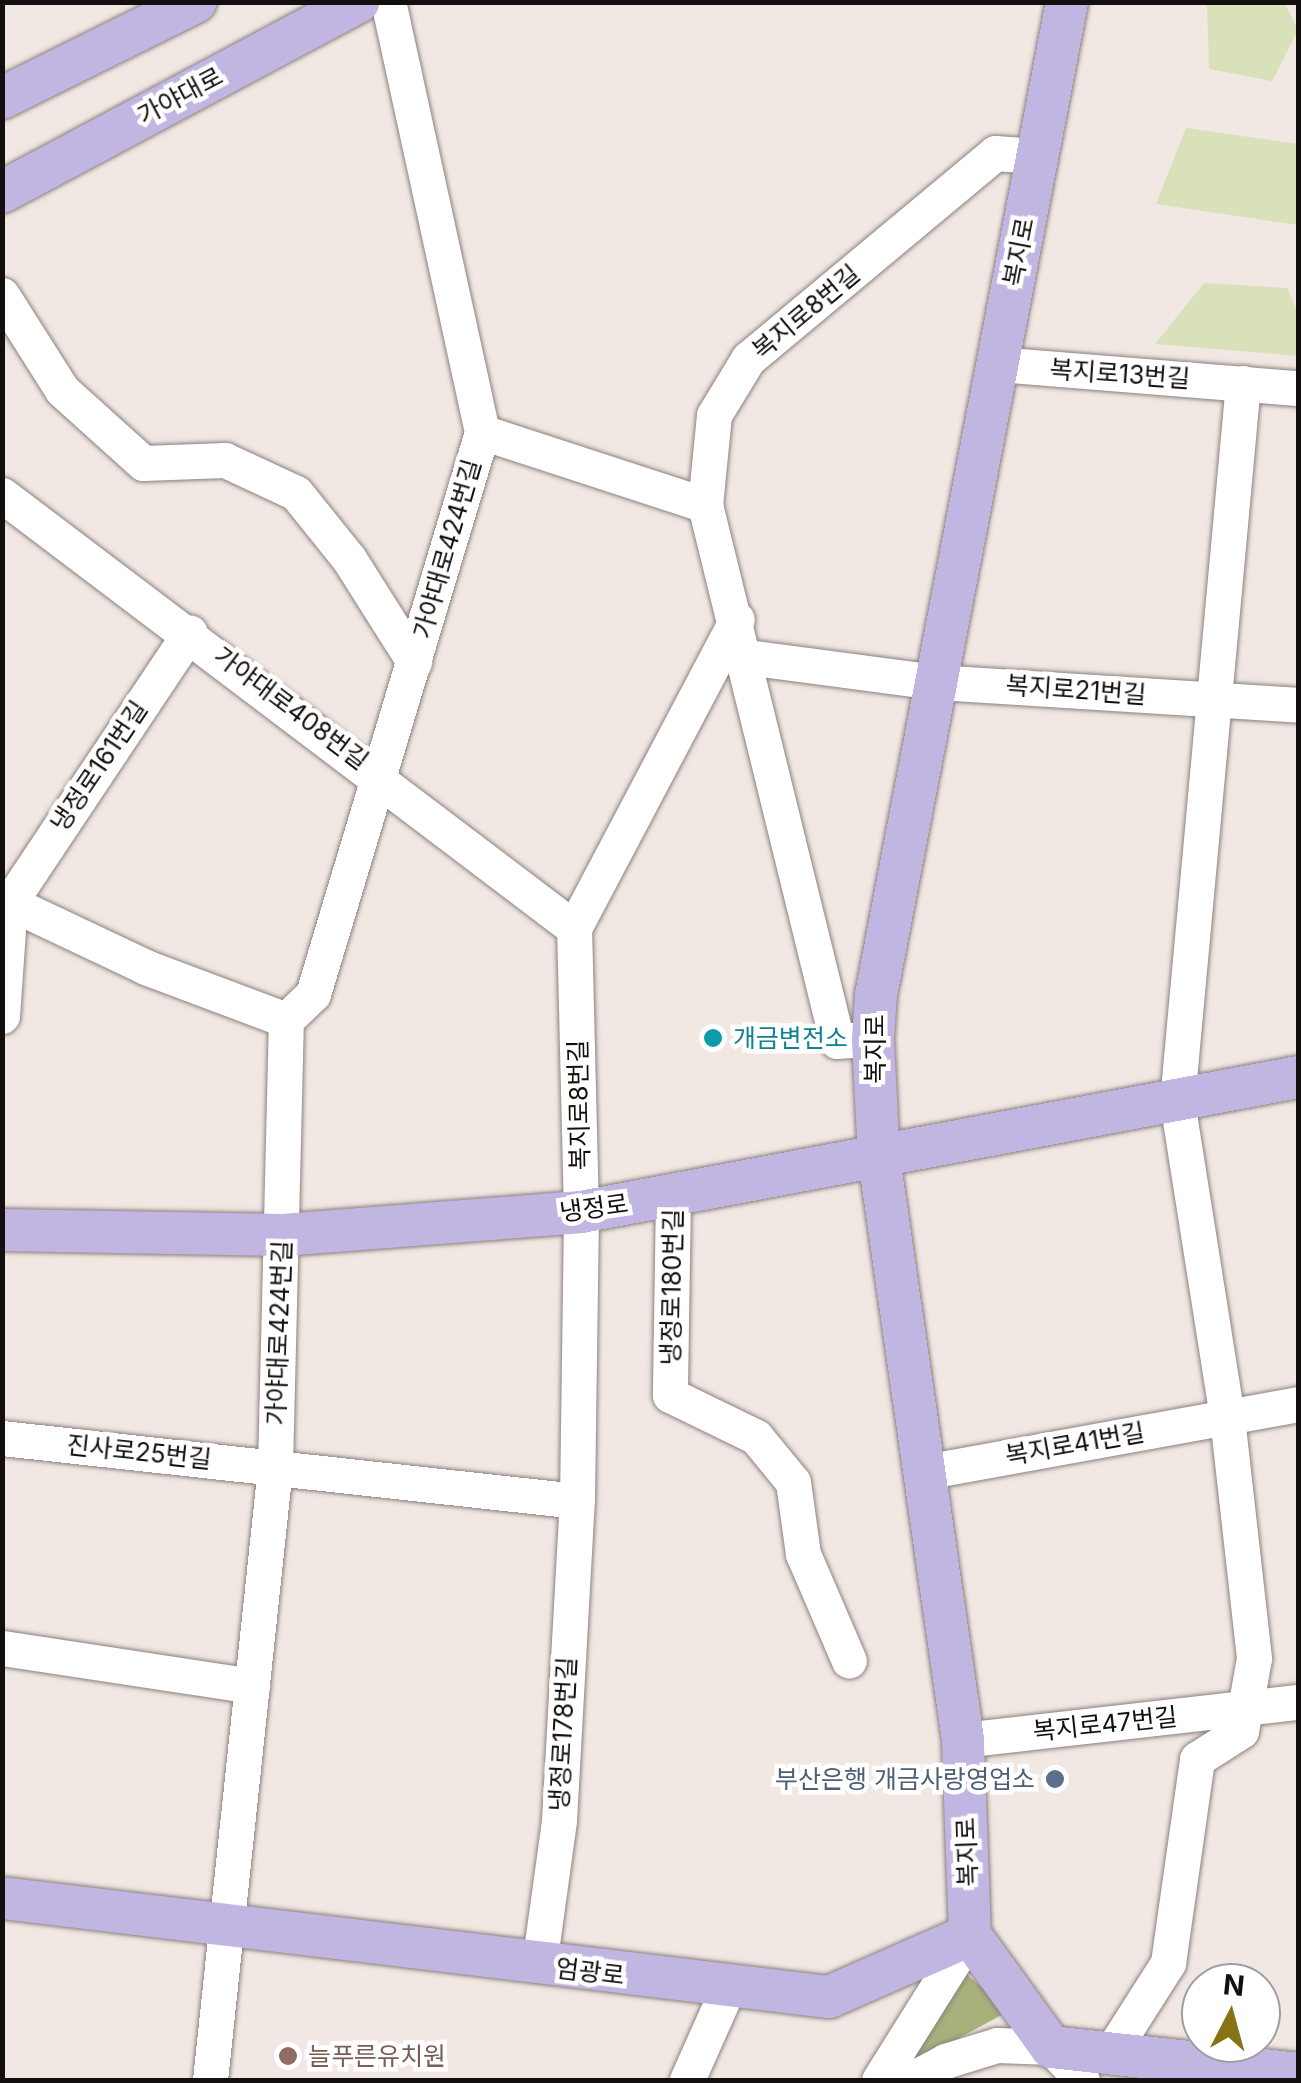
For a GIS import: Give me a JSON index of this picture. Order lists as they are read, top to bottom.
{
  "streets": {
    "main road": [
      "가야대로",
      "복지로",
      "냉정로",
      "엄광로"
    ],
    "street": [
      "복지로8번길",
      "복지로13번길",
      "가야대로424번길",
      "복지로21번길",
      "가야대로408번길",
      "냉정로161번길",
      "냉정로180번길",
      "복지로41번길",
      "진사로25번길",
      "복지로47번길",
      "냉정로178번길"
    ]
  },
  "crossings": [
    ["복지로", "복지로8번길"],
    ["복지로", "복지로13번길"],
    ["복지로", "복지로21번길"],
    ["복지로", "냉정로"],
    ["복지로", "복지로41번길"],
    ["복지로", "복지로47번길"],
    ["복지로", "엄광로"],
    ["복지로8번길", "복지로21번길"],
    ["복지로8번길", "가야대로408번길"],
    ["복지로8번길", "냉정로"],
    ["복지로8번길", "냉정로178번길"],
    ["가야대로424번길", "가야대로408번길"],
    ["가야대로424번길", "냉정로"],
    ["가야대로424번길", "진사로25번길"],
    ["가야대로424번길", "엄광로"],
    ["가야대로408번길", "냉정로161번길"],
    ["냉정로", "냉정로180번길"],
    ["냉정로", "냉정로178번길"],
    ["복지로41번길", "복지로47번길"],
    ["냉정로178번길", "엄광로"]
  ],
  "places": ["개금변전소", "부산은행 개금사랑영업소", "늘푸른유치원"],
  "north": "top"
}
